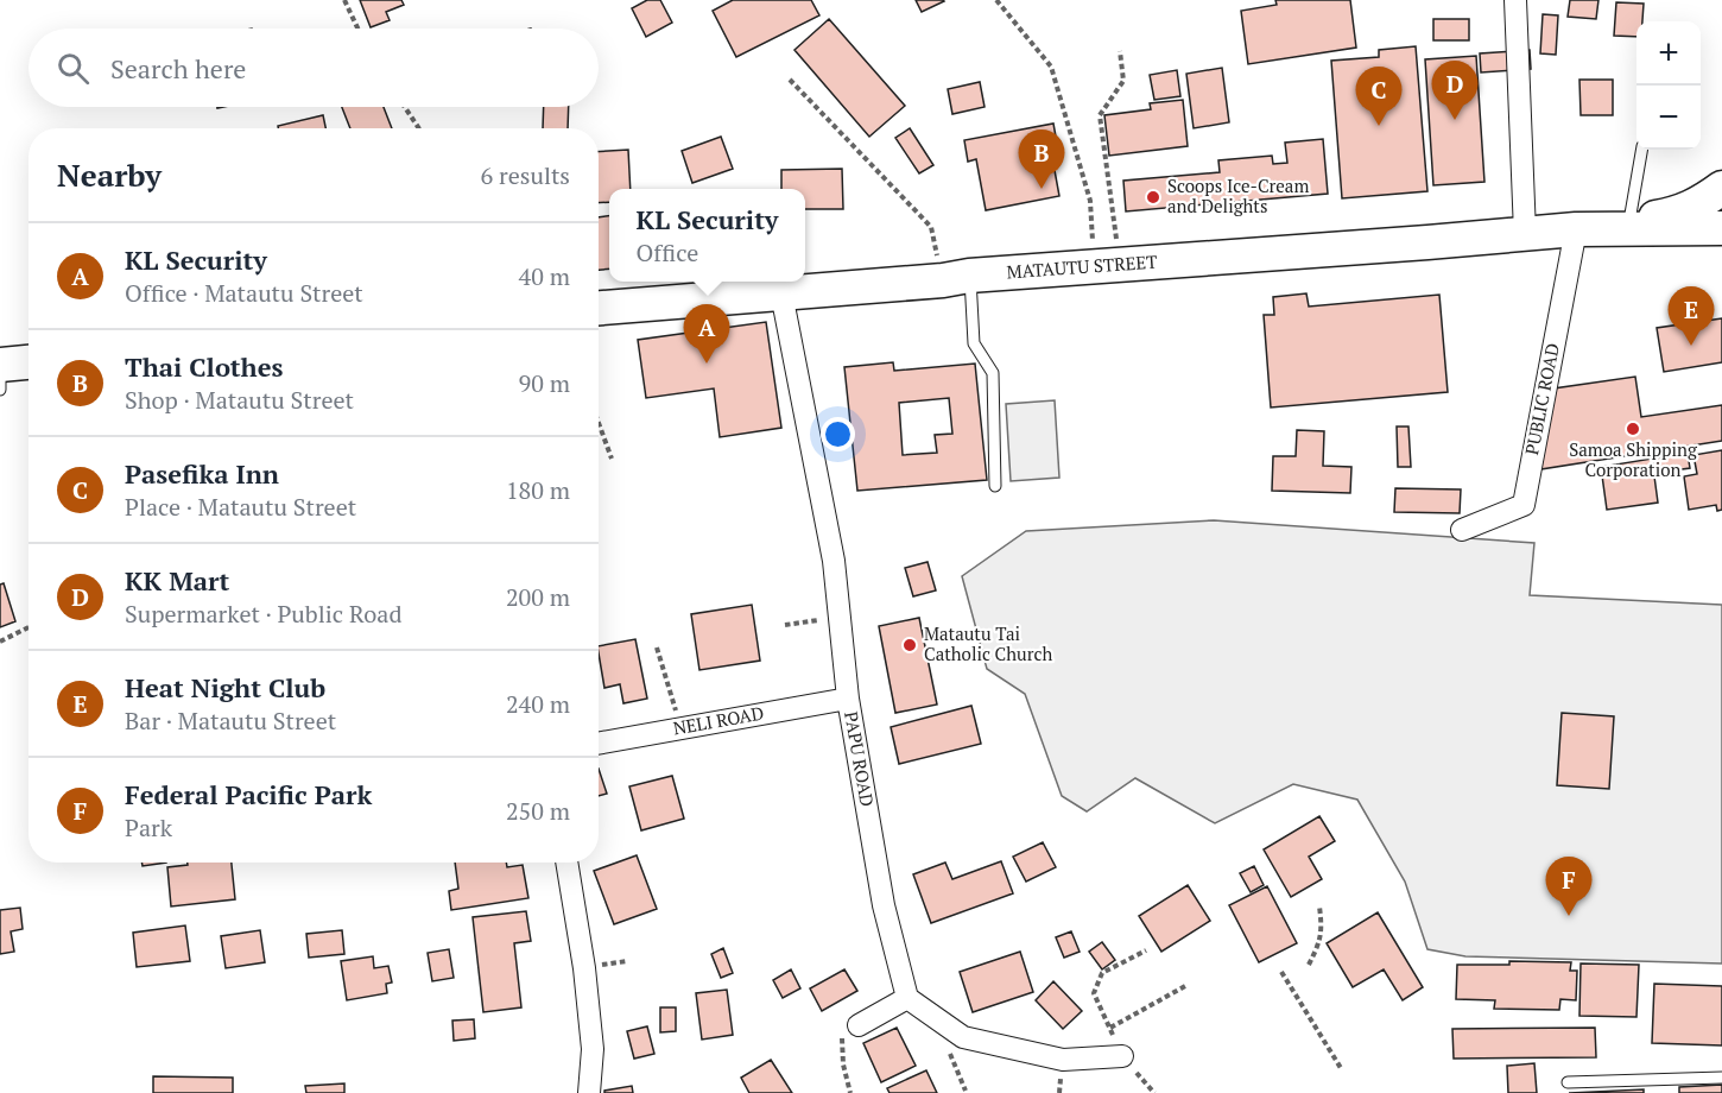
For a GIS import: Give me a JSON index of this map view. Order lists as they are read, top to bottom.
{
  "streets": {
    "main road": ["MATAUTU STREET"],
    "street": ["PUBLIC ROAD", "NELI ROAD", "PAPU ROAD"]
  },
  "crossings": [
    ["MATAUTU STREET", "PUBLIC ROAD"],
    ["MATAUTU STREET", "PAPU ROAD"],
    ["NELI ROAD", "PAPU ROAD"]
  ],
  "places": ["Scoops Ice-Cream and Delights", "Samoa Shipping Corporation", "Matautu Tai Catholic Church"],
  "page": {
    "map_buttons": ["+", "−"],
    "search": "Search here",
    "pins": [
      "D",
      "C",
      "B",
      "E",
      "A",
      "F"
    ],
    "heading": ["Nearby", "6 results"],
    "popup": ["KL Security", "Office"],
    "list": [
      {
        "mark": "A",
        "name": "KL Security",
        "note": "Office · Matautu Street",
        "value": "40 m"
      },
      {
        "mark": "B",
        "name": "Thai Clothes",
        "note": "Shop · Matautu Street",
        "value": "90 m"
      },
      {
        "mark": "C",
        "name": "Pasefika Inn",
        "note": "Place · Matautu Street",
        "value": "180 m"
      },
      {
        "mark": "D",
        "name": "KK Mart",
        "note": "Supermarket · Public Road",
        "value": "200 m"
      },
      {
        "mark": "E",
        "name": "Heat Night Club",
        "note": "Bar · Matautu Street",
        "value": "240 m"
      },
      {
        "mark": "F",
        "name": "Federal Pacific Park",
        "note": "Park",
        "value": "250 m"
      }
    ]
  }
}
